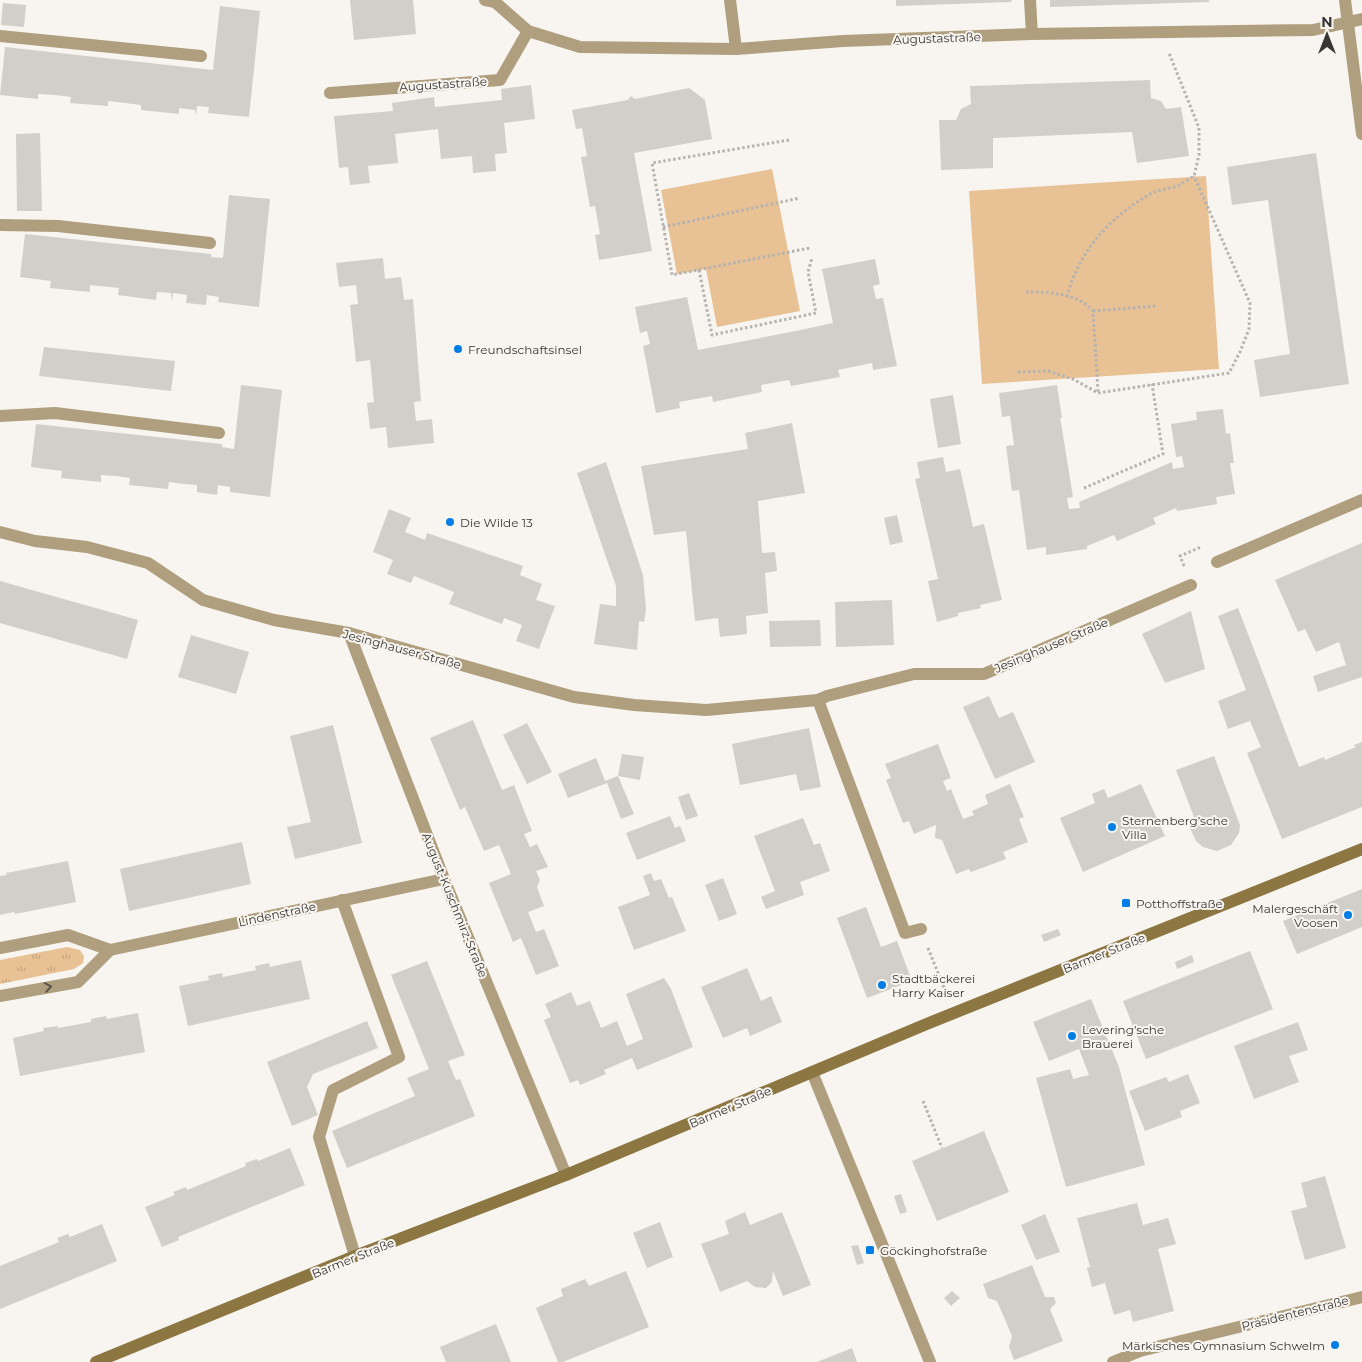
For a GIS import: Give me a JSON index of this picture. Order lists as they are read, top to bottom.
{
  "streets": {
    "street": [
      "Augustastraße",
      "Jesinghauser Straße",
      "August-Kuschmirz-Straße",
      "Lindenstraße",
      "Barmer Straße",
      "Präsidentenstraße"
    ]
  },
  "crossings": [
    ["Jesinghauser Straße", "August-Kuschmirz-Straße"],
    ["August-Kuschmirz-Straße", "Lindenstraße"],
    ["August-Kuschmirz-Straße", "Barmer Straße"]
  ],
  "places": {
    "other": [
      "Freundschaftsinsel",
      "Die Wilde 13",
      "Sternenberg’sche Villa",
      "Malergeschäft Voosen",
      "Stadtbäckerei Harry Kaiser",
      "Levering’sche Brauerei",
      "Märkisches Gymnasium Schwelm"
    ],
    "transit": ["Potthoffstraße", "Göckinghofstraße"]
  },
  "north": "top"
}
